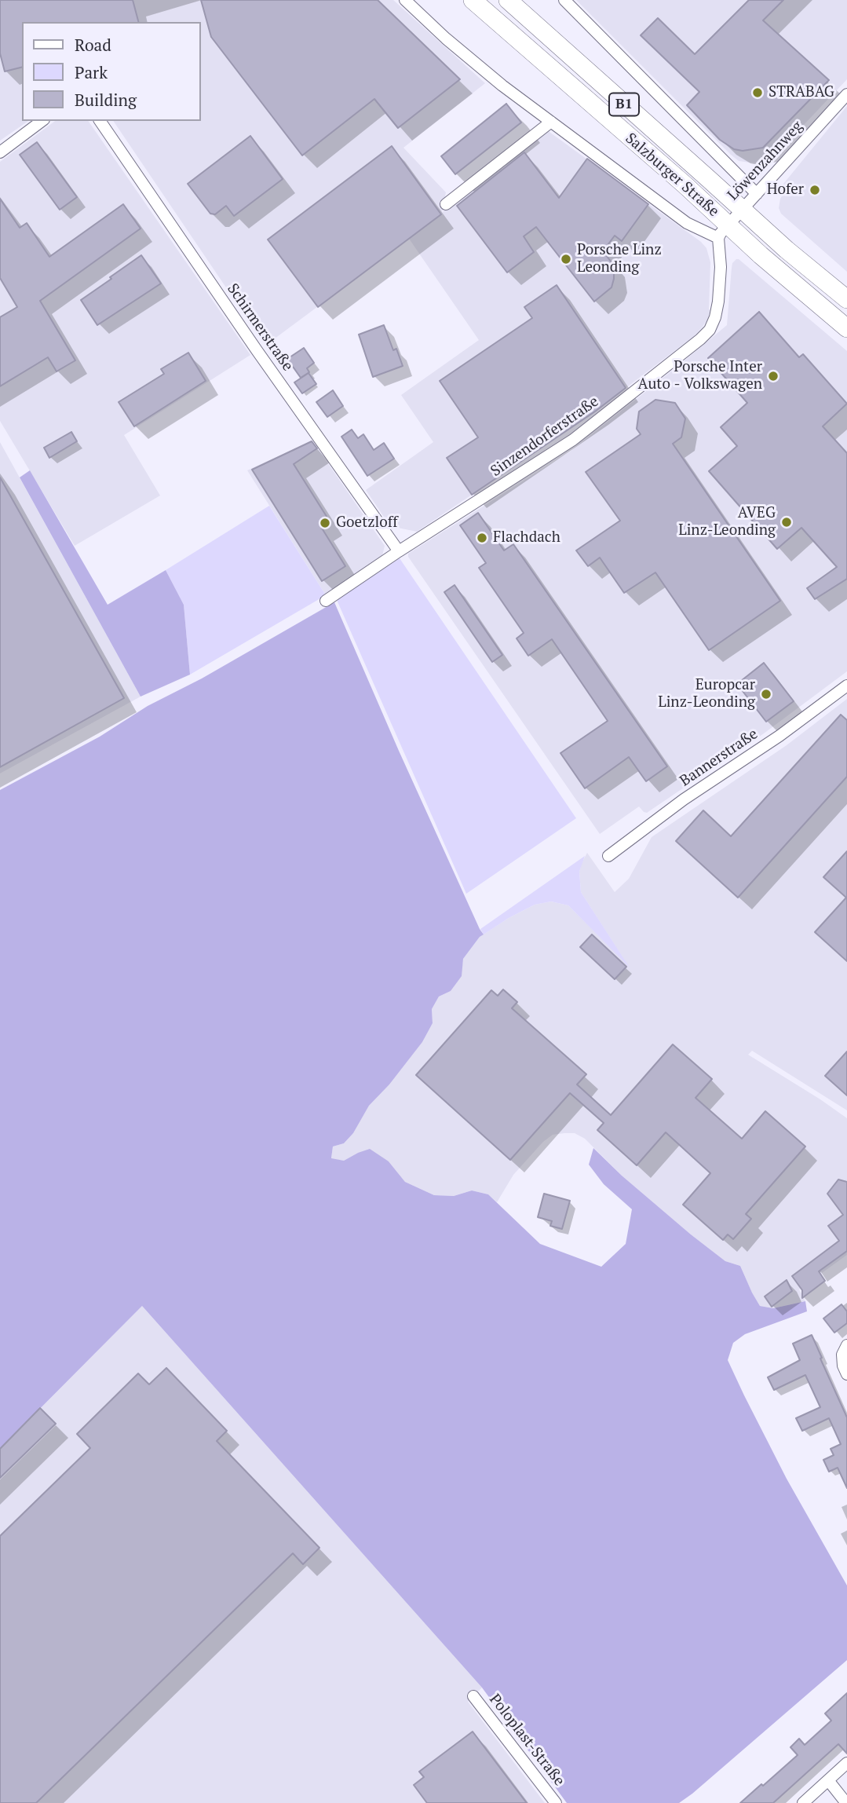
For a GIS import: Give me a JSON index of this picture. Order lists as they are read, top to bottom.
{
  "streets": {
    "main road": ["B1", "Salzburger Straße"],
    "street": [
      "Löwenzahnweg",
      "Schirmerstraße",
      "Sinzendorferstraße",
      "Bannerstraße",
      "Poloplast-Straße"
    ]
  },
  "crossings": [
    ["Löwenzahnweg", "Salzburger Straße"],
    ["Löwenzahnweg", "Sinzendorferstraße"],
    ["Salzburger Straße", "Sinzendorferstraße"],
    ["Schirmerstraße", "Sinzendorferstraße"]
  ],
  "places": [
    "STRABAG",
    "Hofer",
    "Porsche Linz Leonding",
    "Porsche Inter Auto - Volkswagen",
    "AVEG Linz-Leonding",
    "Goetzloff",
    "Flachdach",
    "Europcar Linz-Leonding"
  ],
  "legend": ["Road", "Park", "Building"]
}
